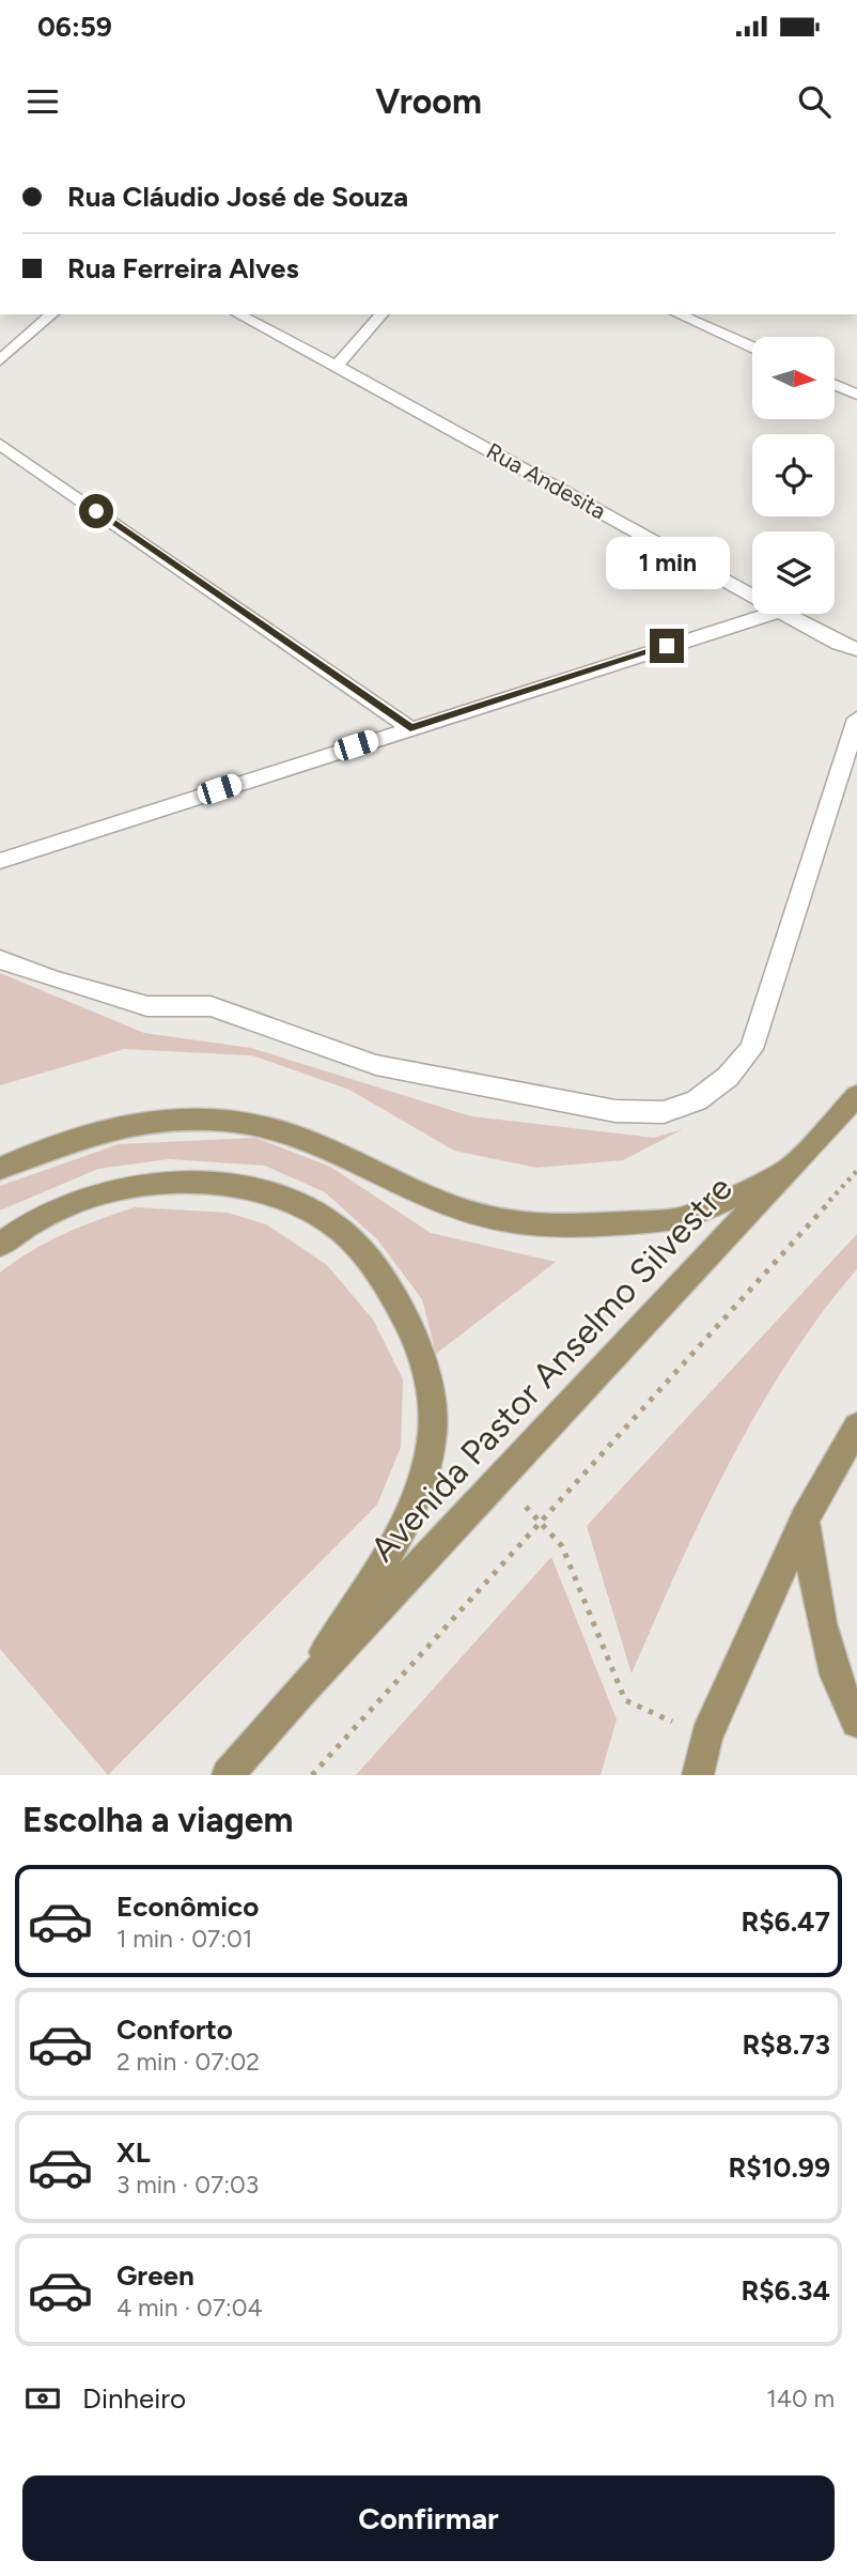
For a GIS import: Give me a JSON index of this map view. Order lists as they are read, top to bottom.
{
  "streets": {
    "main road": ["Avenida Pastor Anselmo Silvestre"],
    "street": ["Rua Andesita"]
  },
  "north": "right",
  "page": {
    "status": "06:59",
    "header": "Vroom",
    "banner": ["Rua Cláudio José de Souza", "Rua Ferreira Alves"],
    "bubble": "1 min",
    "heading": "Escolha a viagem",
    "list": [
      {
        "name": "Econômico",
        "note": "1 min · 07:01",
        "value": "R$6.47"
      },
      {
        "name": "Conforto",
        "note": "2 min · 07:02",
        "value": "R$8.73"
      },
      {
        "name": "XL",
        "note": "3 min · 07:03",
        "value": "R$10.99"
      },
      {
        "name": "Green",
        "note": "4 min · 07:04",
        "value": "R$6.34"
      }
    ],
    "pay": ["Dinheiro", "140 m"],
    "buttons": "Confirmar"
  }
}
